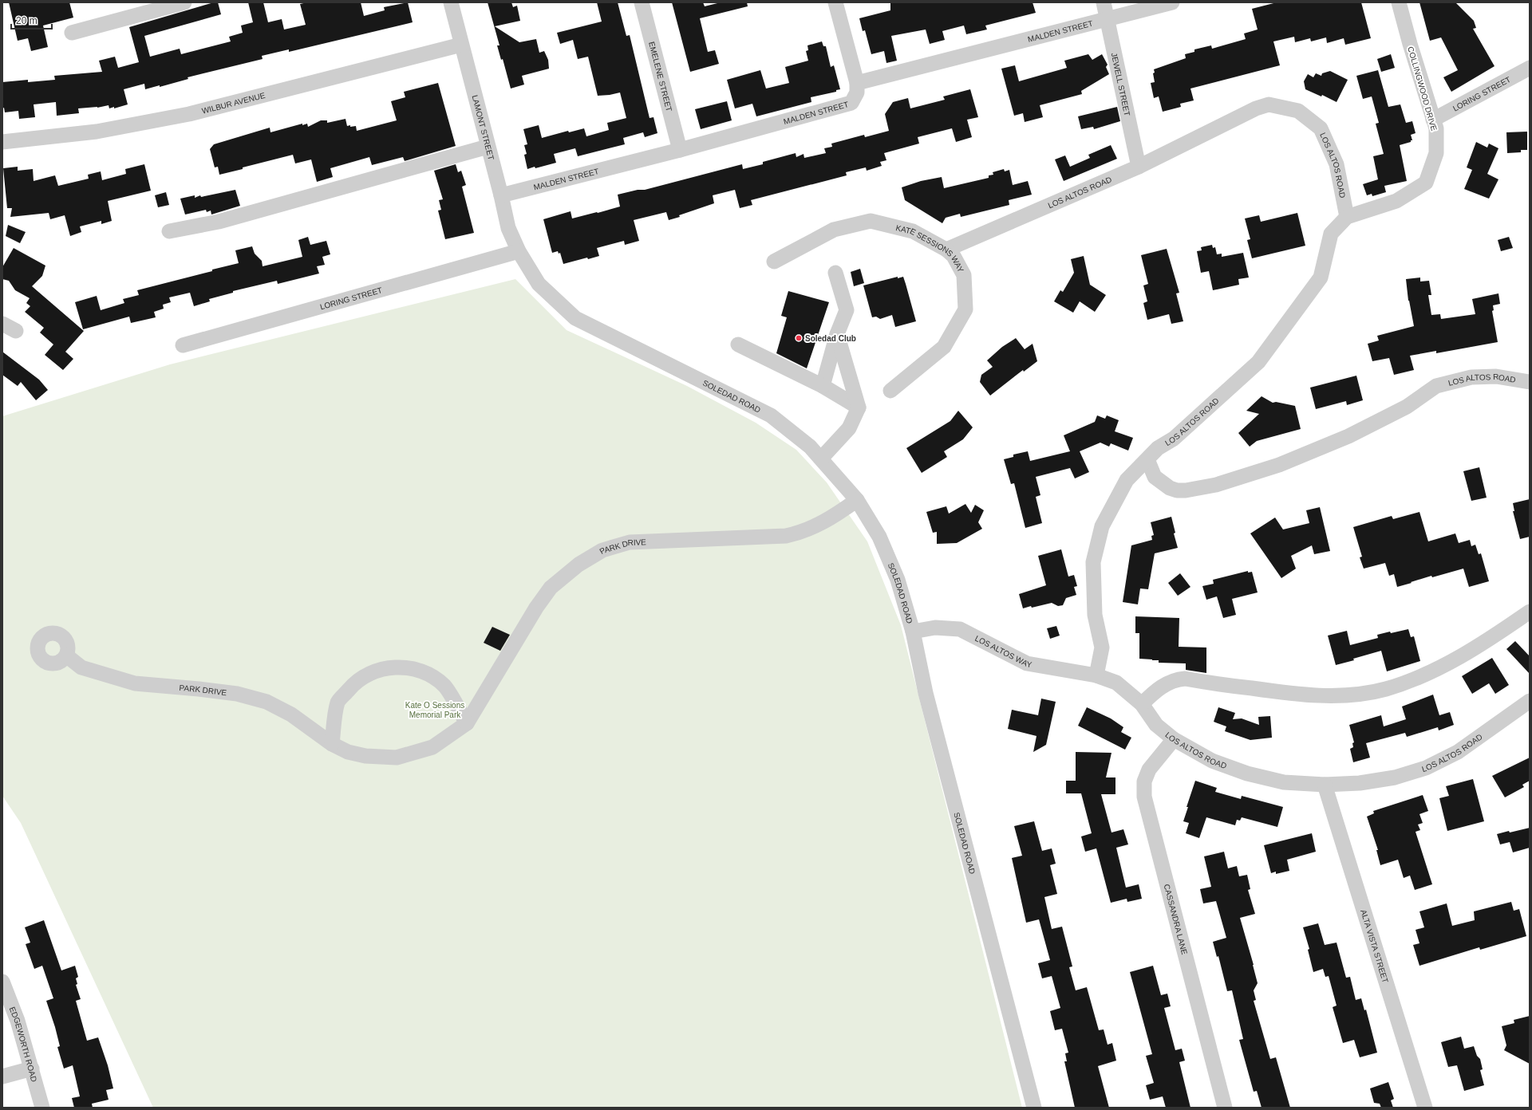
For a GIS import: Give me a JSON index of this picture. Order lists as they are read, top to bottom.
{
  "streets": {
    "street": [
      "MALDEN STREET",
      "EMELENE STREET",
      "JEWELL STREET",
      "COLLINGWOOD DRIVE",
      "LORING STREET",
      "WILBUR AVENUE",
      "LAMONT STREET",
      "LOS ALTOS ROAD",
      "KATE SESSIONS WAY",
      "SOLEDAD ROAD",
      "PARK DRIVE",
      "LOS ALTOS WAY",
      "CASSANDRA LANE",
      "ALTA VISTA STREET",
      "EDGEWORTH ROAD"
    ]
  },
  "crossings": [
    ["MALDEN STREET", "EMELENE STREET"],
    ["MALDEN STREET", "JEWELL STREET"],
    ["MALDEN STREET", "LAMONT STREET"],
    ["JEWELL STREET", "LOS ALTOS ROAD"],
    ["COLLINGWOOD DRIVE", "LORING STREET"],
    ["COLLINGWOOD DRIVE", "LOS ALTOS ROAD"],
    ["LORING STREET", "LAMONT STREET"],
    ["LORING STREET", "SOLEDAD ROAD"],
    ["WILBUR AVENUE", "LAMONT STREET"],
    ["LAMONT STREET", "SOLEDAD ROAD"],
    ["LOS ALTOS ROAD", "KATE SESSIONS WAY"],
    ["LOS ALTOS ROAD", "LOS ALTOS WAY"],
    ["LOS ALTOS ROAD", "CASSANDRA LANE"],
    ["LOS ALTOS ROAD", "ALTA VISTA STREET"],
    ["SOLEDAD ROAD", "PARK DRIVE"],
    ["SOLEDAD ROAD", "LOS ALTOS WAY"]
  ],
  "parks": ["Kate O Sessions Memorial Park"],
  "places": ["Soledad Club"],
  "scale_bar": "20 m"
}
